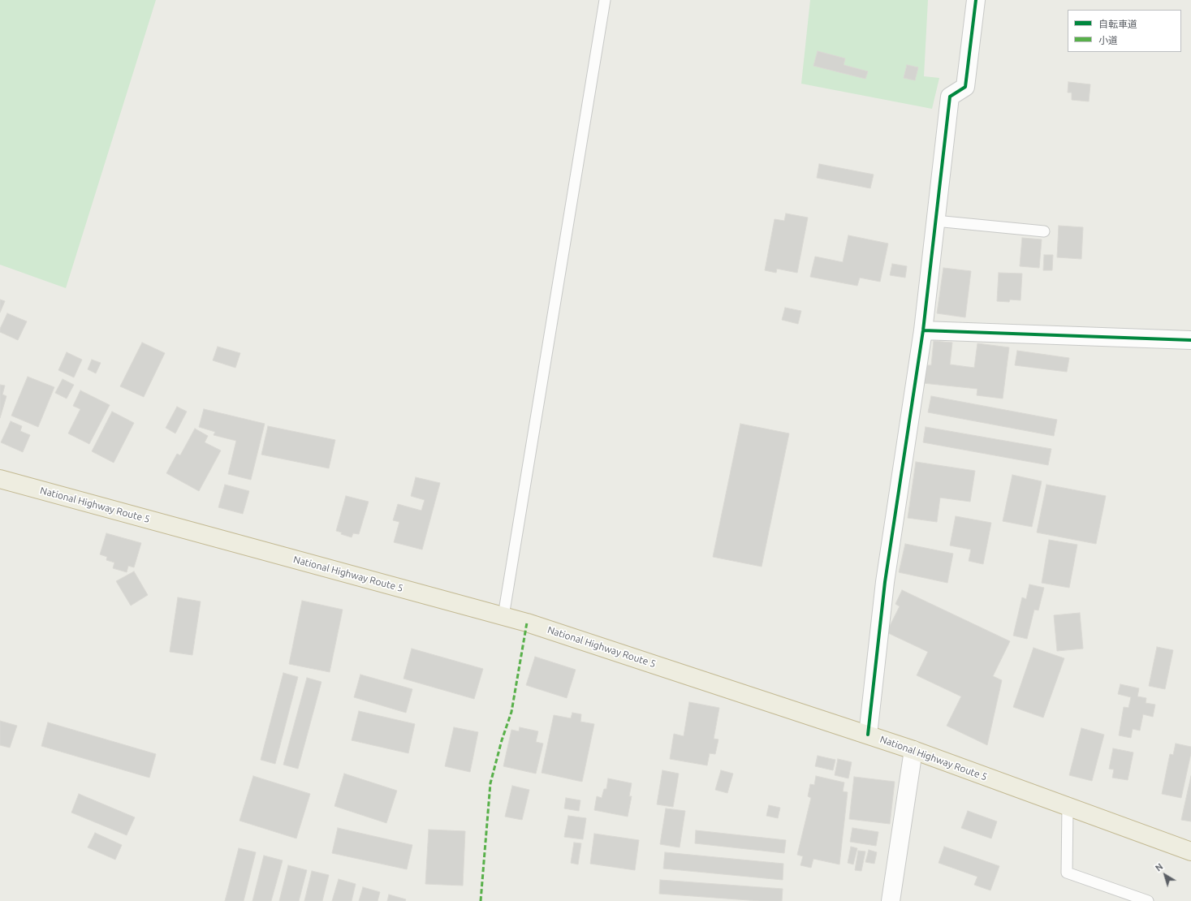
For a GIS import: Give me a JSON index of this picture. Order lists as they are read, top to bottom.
{
  "streets": {
    "highway": ["National Highway Route 5"]
  },
  "legend": ["自転車道", "小道"],
  "north": "top left"
}
